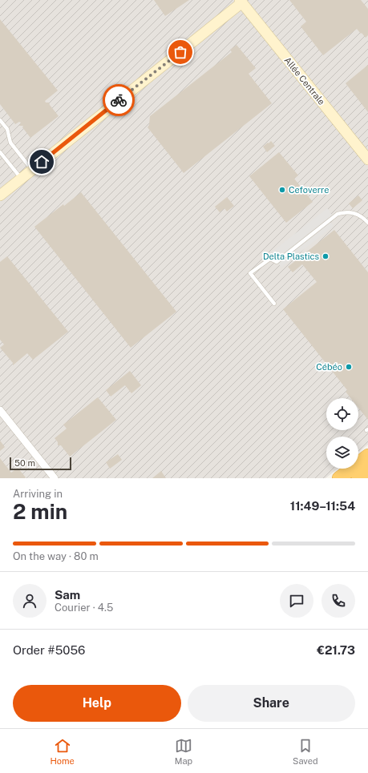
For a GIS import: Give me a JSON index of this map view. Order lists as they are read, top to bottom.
{
  "streets": {
    "street": ["Allée Centrale"]
  },
  "places": ["Cefoverre", "Delta Plastics", "Cébéo"],
  "scale_bar": "50 m",
  "page": {
    "scale": "50 m",
    "heading": ["2 min", "Arriving in", "11:49–11:54"],
    "panel": [
      "Sam",
      "Courier · 4.5",
      "Order #5056",
      "€21.73"
    ],
    "bar": "On the way · 80 m",
    "buttons": ["Help", "Share"],
    "tabs": ["Home", "Map", "Saved"]
  }
}
